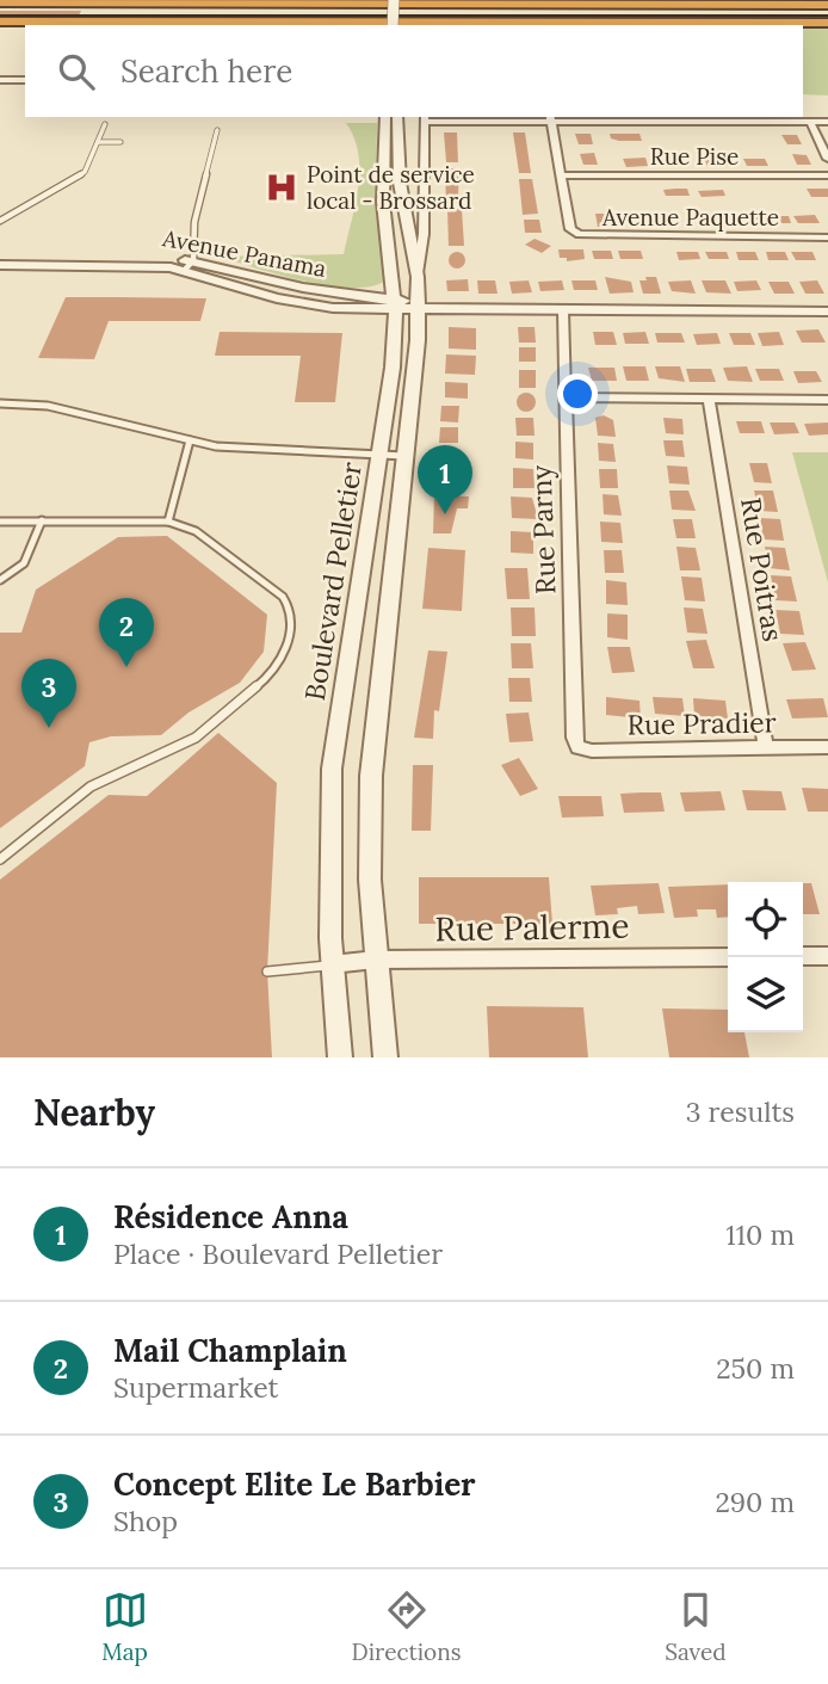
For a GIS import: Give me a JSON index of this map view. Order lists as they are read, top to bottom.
{
  "streets": {
    "street": [
      "Rue Pise",
      "Avenue Paquette",
      "Avenue Panama",
      "Rue Parny",
      "Rue Poitras",
      "Boulevard Pelletier",
      "Rue Pradier",
      "Rue Palerme"
    ]
  },
  "crossings": [
    ["Rue Pise", "Avenue Paquette"],
    ["Avenue Panama", "Rue Parny"],
    ["Avenue Panama", "Boulevard Pelletier"],
    ["Rue Parny", "Rue Pradier"],
    ["Rue Poitras", "Rue Pradier"],
    ["Boulevard Pelletier", "Rue Palerme"]
  ],
  "places": {
    "hospital": ["Point de service local - Brossard"]
  },
  "page": {
    "search": "Search here",
    "pins": ["1", "2", "3"],
    "heading": ["Nearby", "3 results"],
    "list": [
      {
        "mark": "1",
        "name": "Résidence Anna",
        "note": "Place · Boulevard Pelletier",
        "value": "110 m"
      },
      {
        "mark": "2",
        "name": "Mail Champlain",
        "note": "Supermarket",
        "value": "250 m"
      },
      {
        "mark": "3",
        "name": "Concept Elite Le Barbier",
        "note": "Shop",
        "value": "290 m"
      }
    ],
    "nav": ["Map", "Directions", "Saved"]
  }
}
